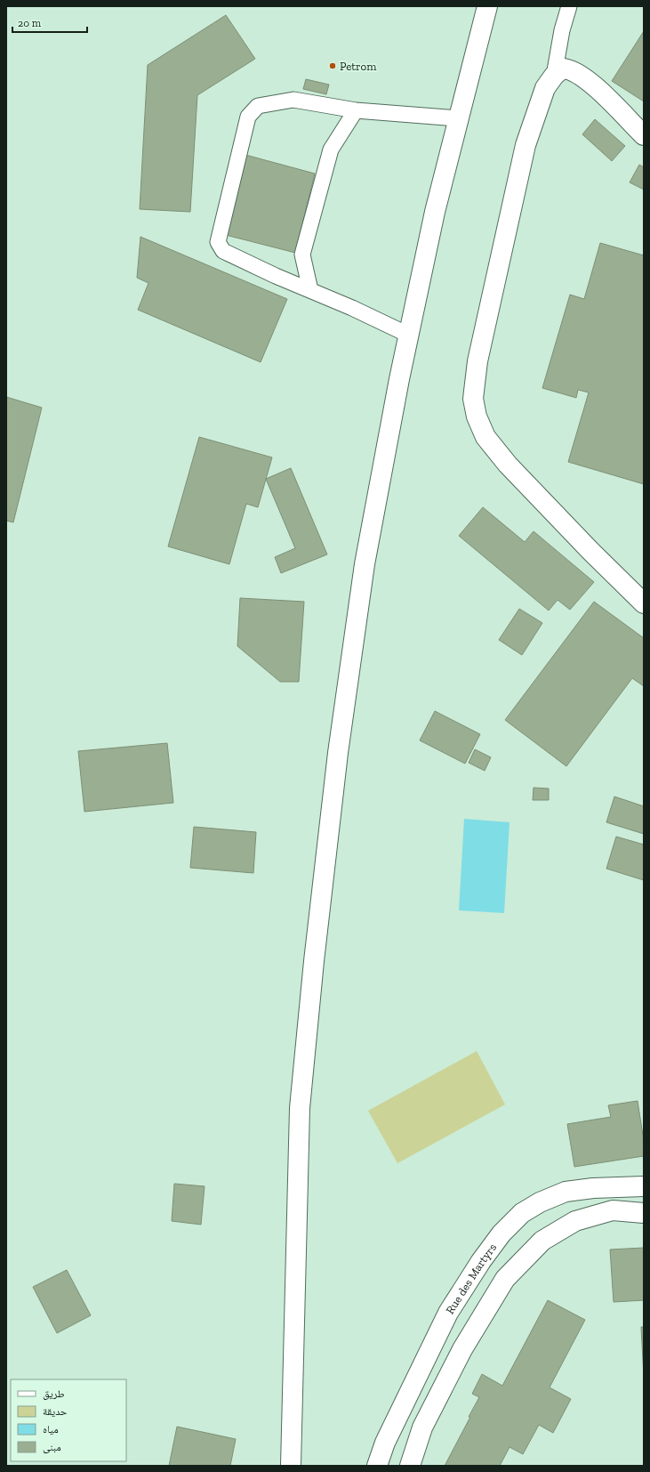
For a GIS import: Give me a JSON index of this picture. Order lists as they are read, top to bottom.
{
  "streets": {
    "main road": ["Rue des Martyrs"]
  },
  "places": ["Petrom"],
  "legend": [
    "طريق",
    "حديقة",
    "مياه",
    "مبنى"
  ],
  "scale_bar": "20 m"
}
